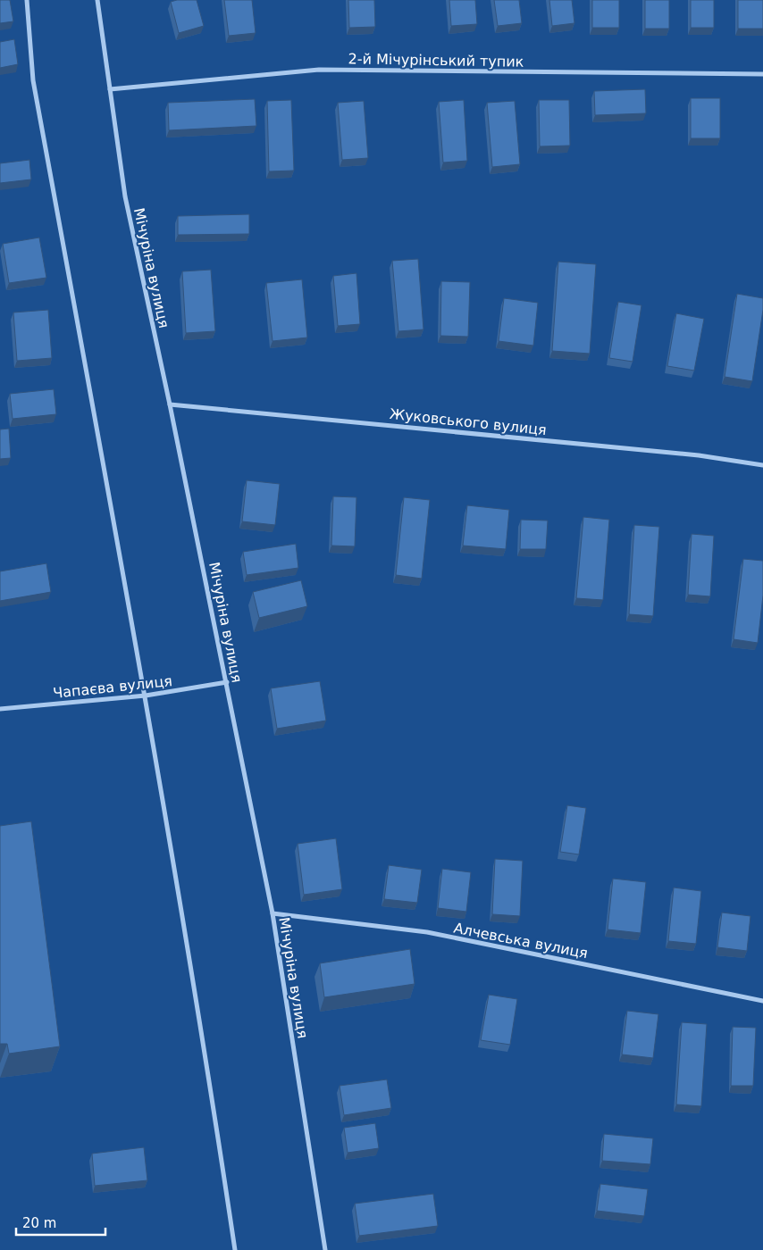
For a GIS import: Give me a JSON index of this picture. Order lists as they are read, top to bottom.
{
  "streets": {
    "street": [
      "2-й Мічурінський тупик",
      "Мічуріна вулиця",
      "Жуковського вулиця",
      "Чапаєва вулиця",
      "Алчевська вулиця"
    ]
  },
  "crossings": [
    ["2-й Мічурінський тупик", "Мічуріна вулиця"],
    ["Мічуріна вулиця", "Жуковського вулиця"],
    ["Мічуріна вулиця", "Чапаєва вулиця"],
    ["Мічуріна вулиця", "Алчевська вулиця"]
  ],
  "scale_bar": "20 m"
}
